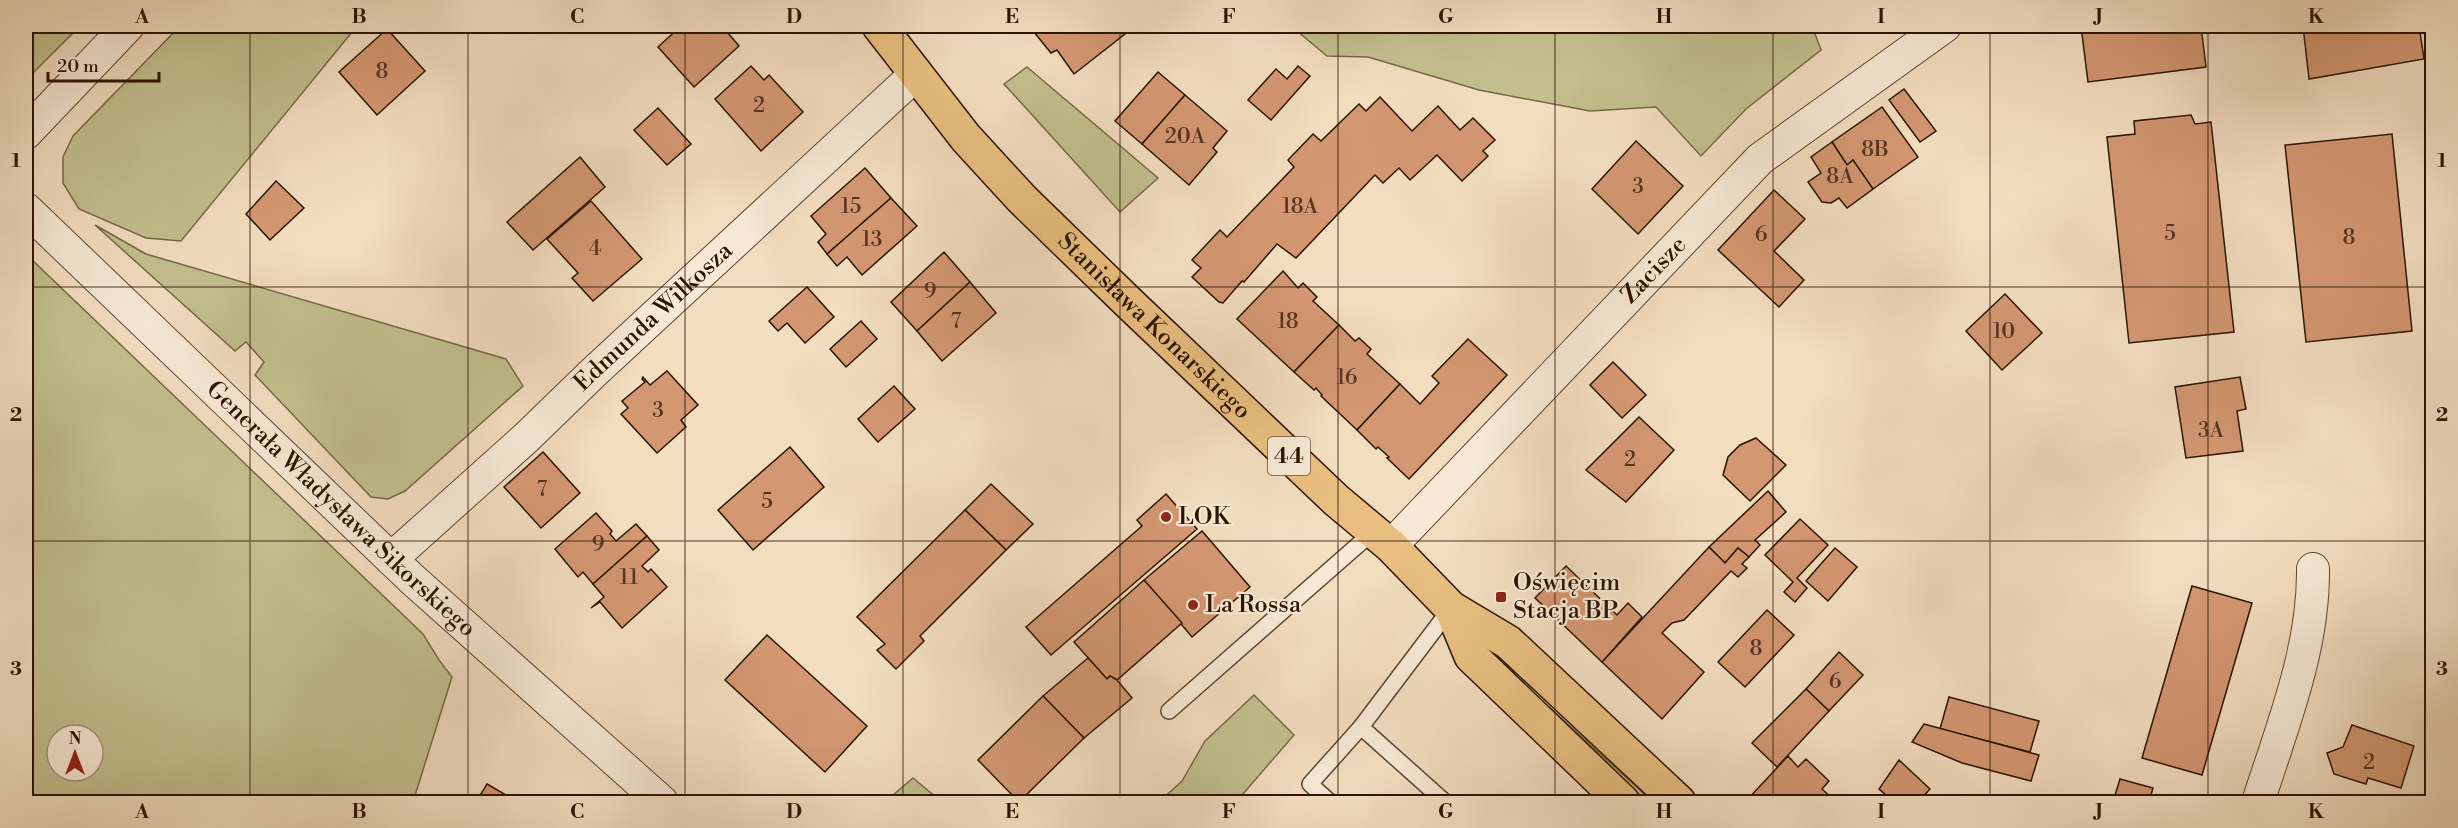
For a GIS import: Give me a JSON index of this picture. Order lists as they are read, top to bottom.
{
  "streets": {
    "main road": ["Stanisława Konarskiego", "44"],
    "street": ["Zacisze", "Edmunda Wilkosza", "Generała Władysława Sikorskiego"]
  },
  "crossings": [
    ["Zacisze", "Stanisława Konarskiego"],
    ["Edmunda Wilkosza", "Stanisława Konarskiego"],
    ["Edmunda Wilkosza", "Generała Władysława Sikorskiego"]
  ],
  "places": {
    "other": ["LOK", "La Rossa"],
    "transit": ["Oświęcim Stacja BP"]
  },
  "house_numbers": [
    "8",
    "2",
    "20A",
    "8B",
    "8A",
    "3",
    "15",
    "18A",
    "5",
    "6",
    "8",
    "13",
    "4",
    "9",
    "7",
    "18",
    "10",
    "16",
    "3",
    "3A",
    "2",
    "7",
    "5",
    "9",
    "11",
    "8",
    "6",
    "2"
  ],
  "scale_bar": "20 m",
  "north": "top",
  "grid": {
    "columns": [
      "A",
      "B",
      "C",
      "D",
      "E",
      "F",
      "G",
      "H",
      "I",
      "J",
      "K"
    ],
    "rows": ["1", "2", "3"]
  }
}
